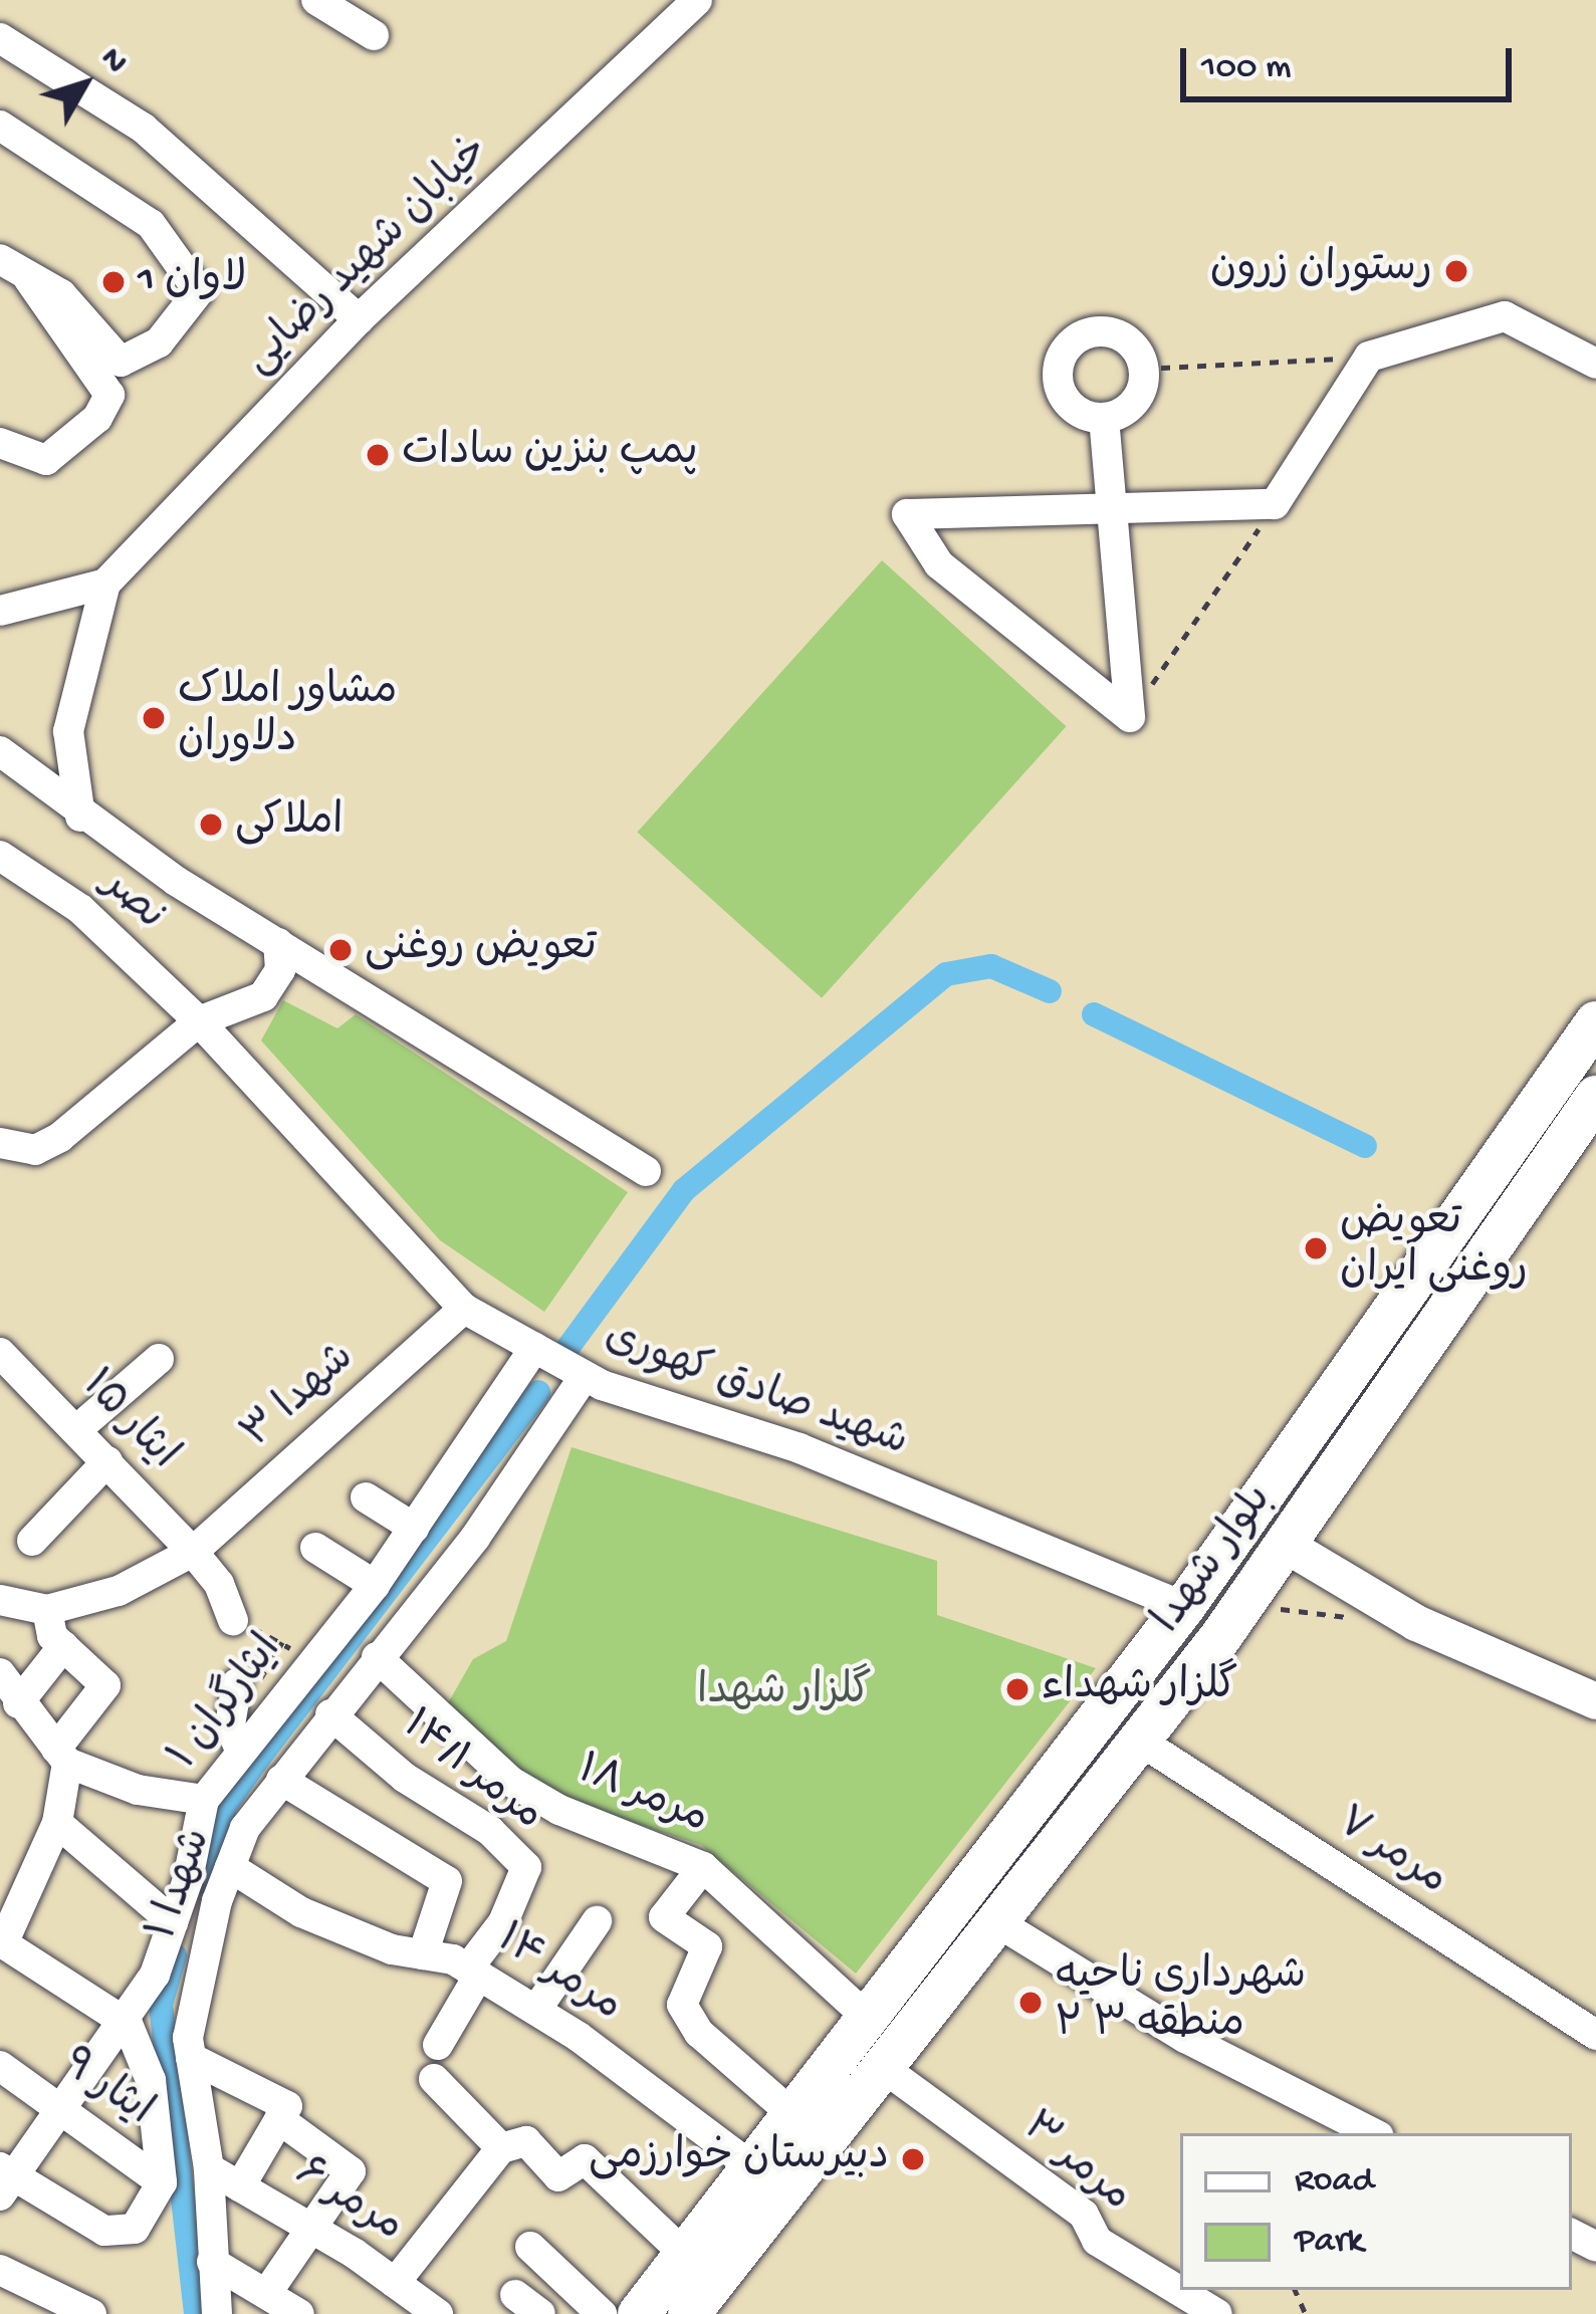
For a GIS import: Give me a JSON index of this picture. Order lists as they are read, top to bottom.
{
  "streets": {
    "highway": ["بلوار شهدا"],
    "street": [
      "خیابان شهید رضایی",
      "نصر",
      "شهید صادق کهوری",
      "شهدا ۳",
      "ایثار ۱۵",
      "ایثارگران ۱",
      "مرمر ۱۴/۱",
      "مرمر ۱۸",
      "مرمر ۷",
      "شهدا ۱",
      "مرمر ۱۴",
      "ایثار ۹",
      "مرمر ۳",
      "مرمر ۶"
    ]
  },
  "crossings": [
    ["نصر", "شهید صادق کهوری"],
    ["شهید صادق کهوری", "شهدا ۳"],
    ["شهید صادق کهوری", "بلوار شهدا"],
    ["شهید صادق کهوری", "ایثارگران ۱"],
    ["شهید صادق کهوری", "شهدا ۱"],
    ["شهدا ۳", "ایثار ۱۵"],
    ["بلوار شهدا", "مرمر ۱۸"],
    ["بلوار شهدا", "مرمر ۷"],
    ["بلوار شهدا", "مرمر ۱۴"],
    ["بلوار شهدا", "مرمر ۳"],
    ["ایثارگران ۱", "ایثار ۹"],
    ["مرمر ۱۴/۱", "شهدا ۱"],
    ["مرمر ۱۴/۱", "مرمر ۱۴"],
    ["مرمر ۱۸", "شهدا ۱"],
    ["شهدا ۱", "مرمر ۱۴"],
    ["شهدا ۱", "مرمر ۶"]
  ],
  "parks": ["گلزار شهدا"],
  "places": [
    "رستوران زرون",
    "لاوان 1",
    "پمپ بنزین سادات",
    "مشاور املاک دلاوران",
    "املاکی",
    "تعویض روغنی",
    "تعویض روغنی ایران",
    "گلزار شهداء",
    "شهرداری ناحیه ۲ منطقه ۳",
    "دبیرستان خوارزمی"
  ],
  "legend": ["Road", "Park"],
  "scale_bar": "100 m",
  "north": "top right"
}
